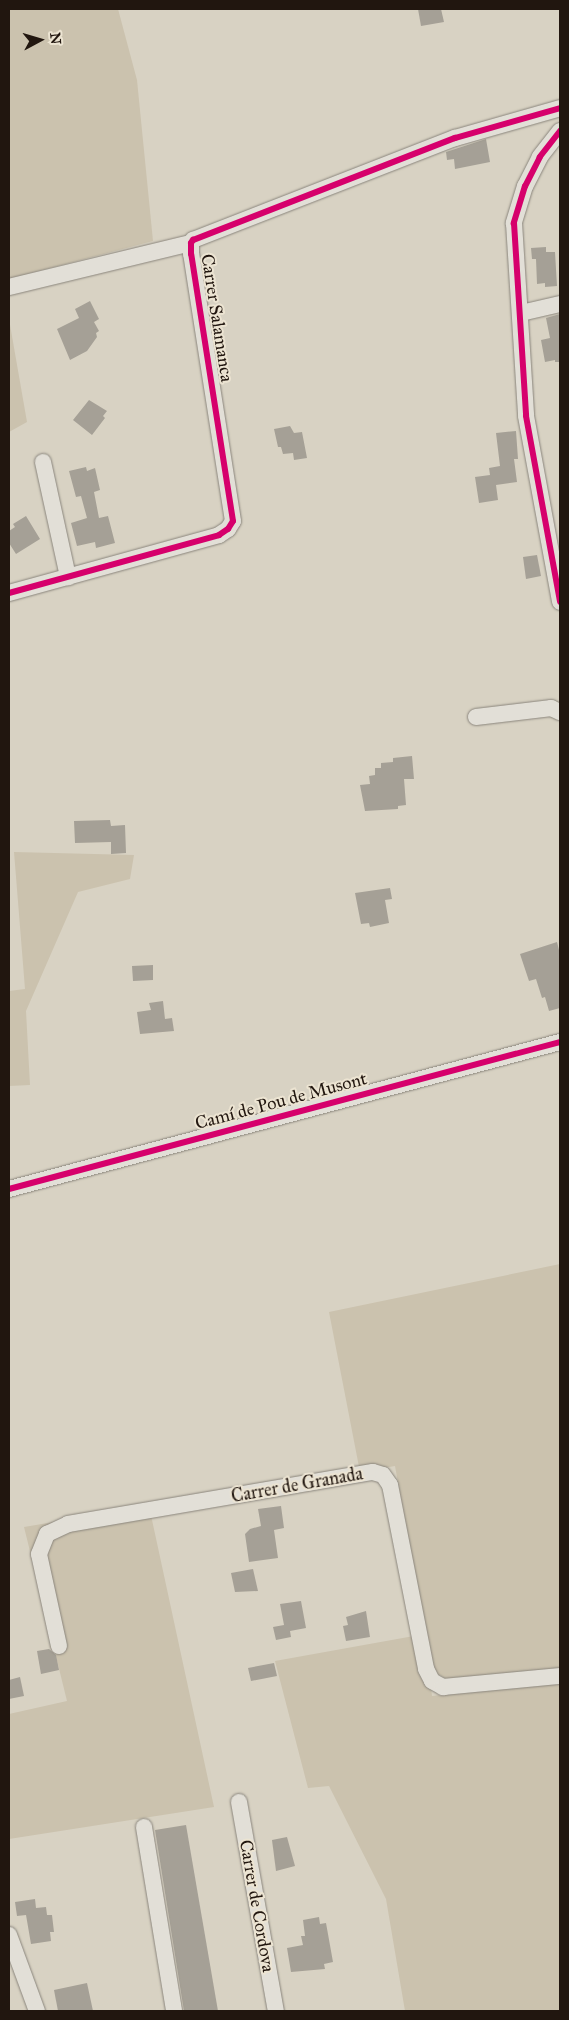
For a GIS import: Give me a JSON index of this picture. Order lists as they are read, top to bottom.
{
  "streets": {
    "street": [
      "Carrer Salamanca",
      "Camí de Pou de Musont",
      "Carrer de Granada",
      "Carrer de Cordova"
    ]
  },
  "north": "right"
}
